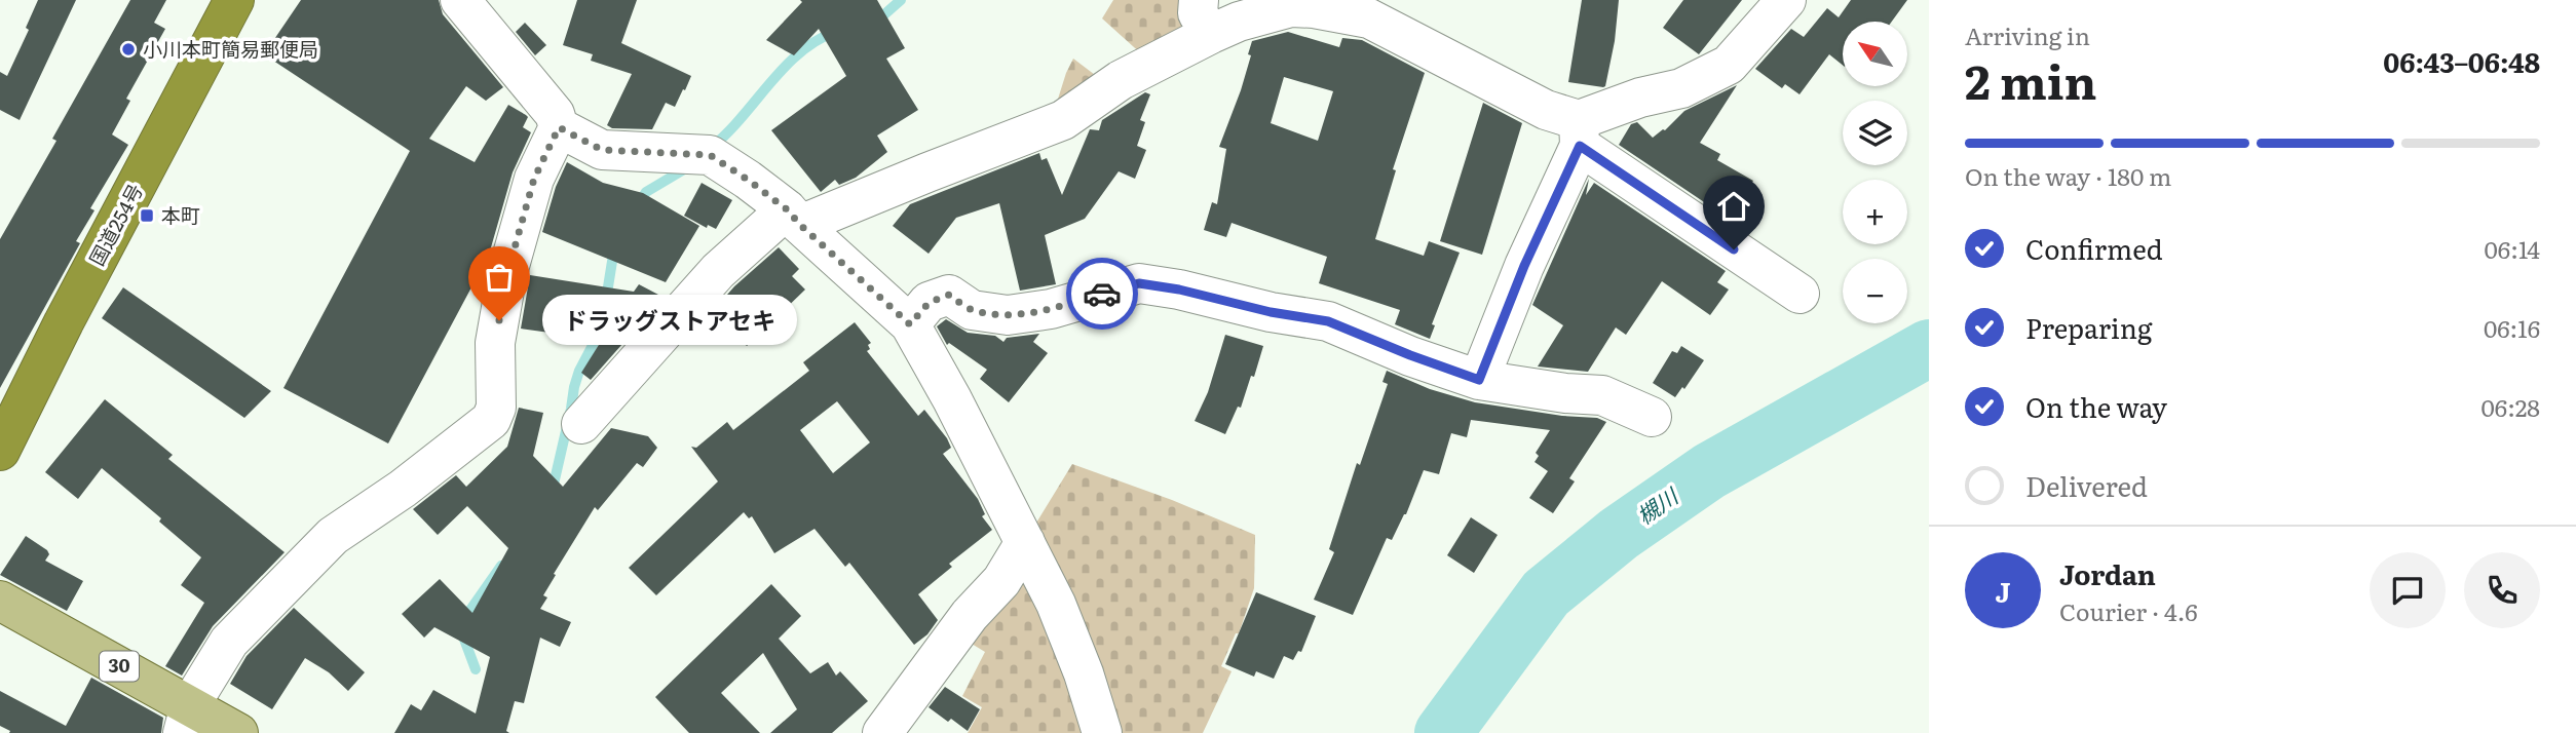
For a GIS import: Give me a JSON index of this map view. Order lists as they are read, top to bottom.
{
  "streets": {
    "highway": ["国道254号"],
    "main road": ["30"]
  },
  "water": ["槻川"],
  "places": {
    "other": ["小川本町簡易郵便局", "ドラッグストアセキ"],
    "transit": ["本町"]
  },
  "north": "top left",
  "page": {
    "heading": ["2 min", "Arriving in", "06:43–06:48"],
    "panel": ["Jordan", "Courier · 4.6"],
    "map_buttons": ["+", "−"],
    "bar": "On the way · 180 m",
    "list": [
      ["Confirmed", "06:14"],
      ["Preparing", "06:16"],
      ["On the way", "06:28"],
      "Delivered"
    ],
    "bubble": "ドラッグストアセキ",
    "round": "J"
  }
}
